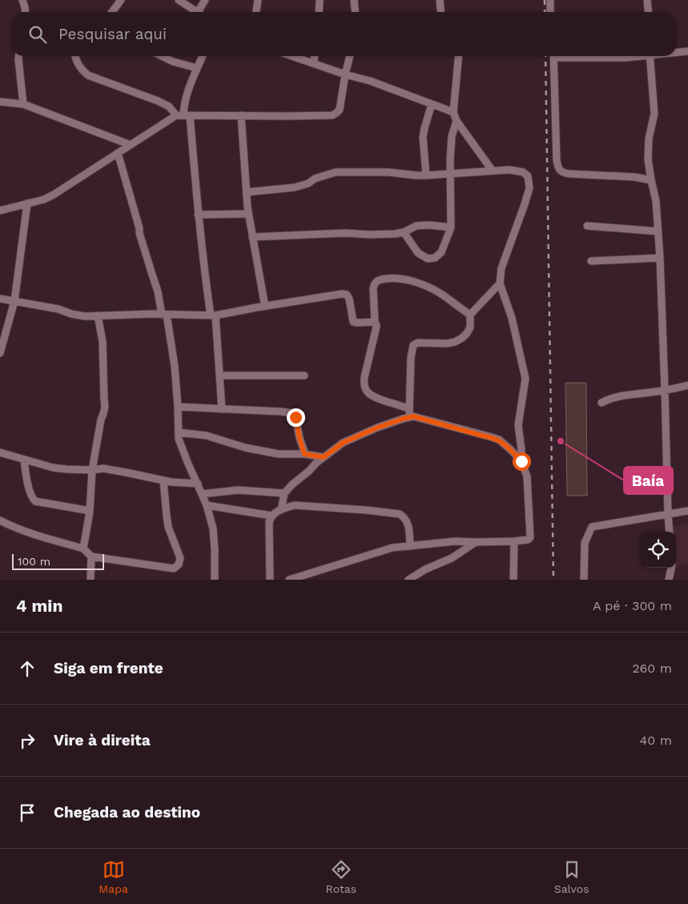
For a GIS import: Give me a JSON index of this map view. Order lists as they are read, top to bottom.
{
  "places": ["Baía"],
  "scale_bar": "100 m",
  "page": {
    "search": "Pesquisar aqui",
    "scale": "100 m",
    "heading": ["4 min", "A pé · 300 m"],
    "list": [
      ["Siga em frente", "260 m"],
      ["Vire à direita", "40 m"],
      "Chegada ao destino"
    ],
    "nav": ["Mapa", "Rotas", "Salvos"]
  }
}
